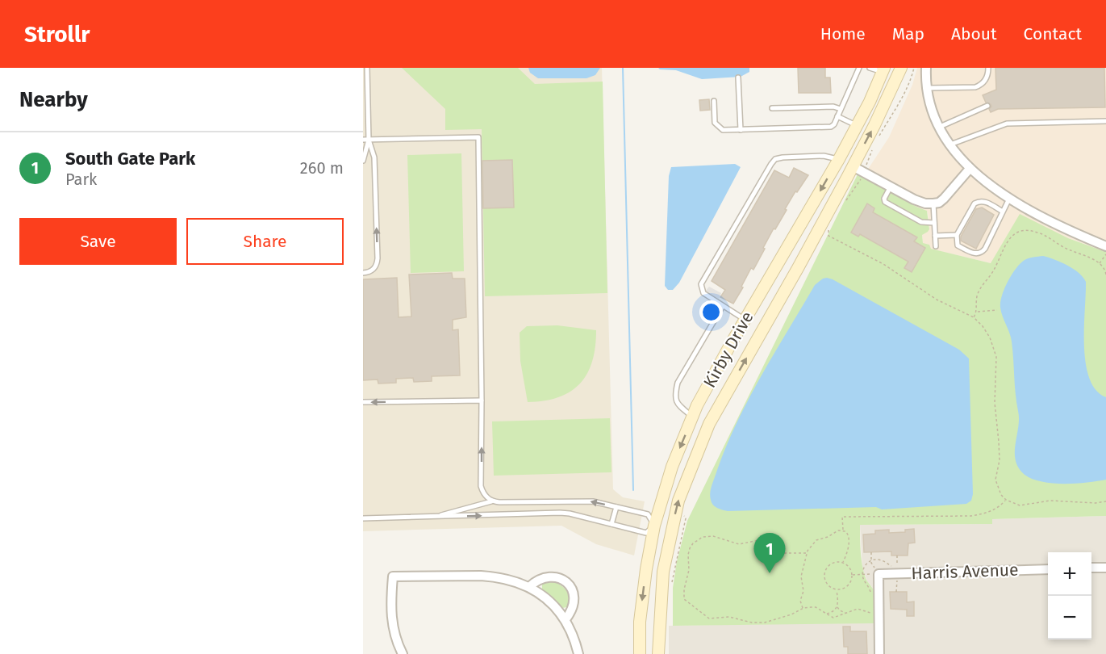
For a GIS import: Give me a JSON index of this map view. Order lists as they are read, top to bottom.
{
  "streets": {
    "main road": ["Kirby Drive"],
    "street": ["Harris Avenue"]
  },
  "page": {
    "header": "Strollr",
    "nav": [
      "Home",
      "Map",
      "About",
      "Contact"
    ],
    "heading": "Nearby",
    "list": [
      {
        "mark": "1",
        "name": "South Gate Park",
        "note": "Park",
        "value": "260 m"
      }
    ],
    "buttons": ["Save", "Share"],
    "pins": "1",
    "map_buttons": ["+", "−"]
  }
}
